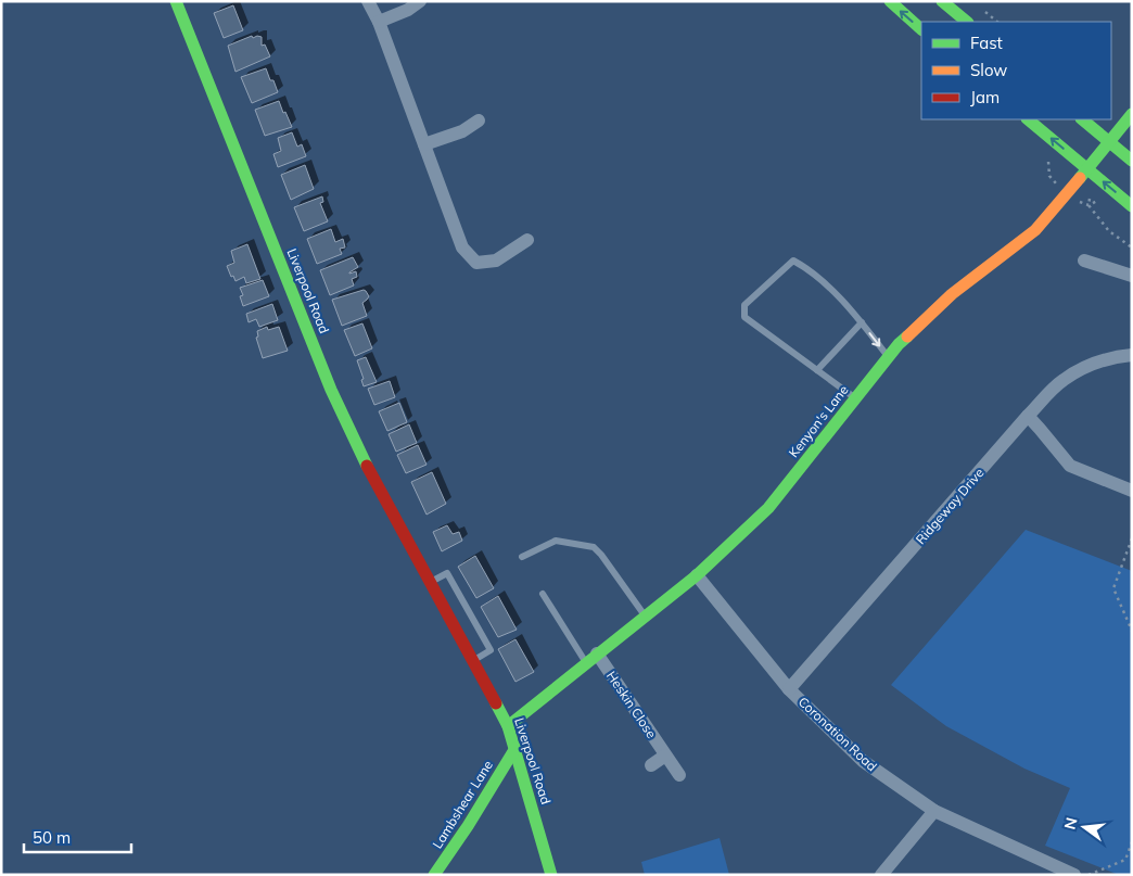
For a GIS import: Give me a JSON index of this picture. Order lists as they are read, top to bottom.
{
  "streets": {
    "main road": ["Liverpool Road", "Kenyon's Lane", "Lambshear Lane"],
    "street": ["Ridgeway Drive", "Heskin Close", "Coronation Road"]
  },
  "crossings": [
    ["Liverpool Road", "Kenyon's Lane"],
    ["Liverpool Road", "Lambshear Lane"],
    ["Kenyon's Lane", "Heskin Close"],
    ["Kenyon's Lane", "Coronation Road"],
    ["Ridgeway Drive", "Coronation Road"]
  ],
  "legend": ["Fast", "Slow", "Jam"],
  "scale_bar": "50 m",
  "north": "left"
}
